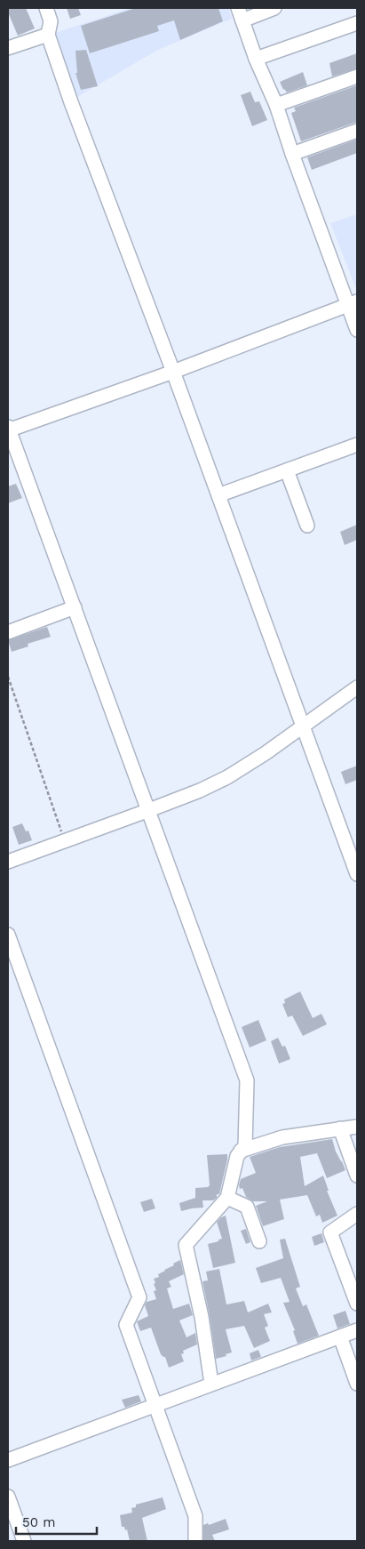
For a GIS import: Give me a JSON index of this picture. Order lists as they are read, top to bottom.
{
  "scale_bar": "50 m"
}
